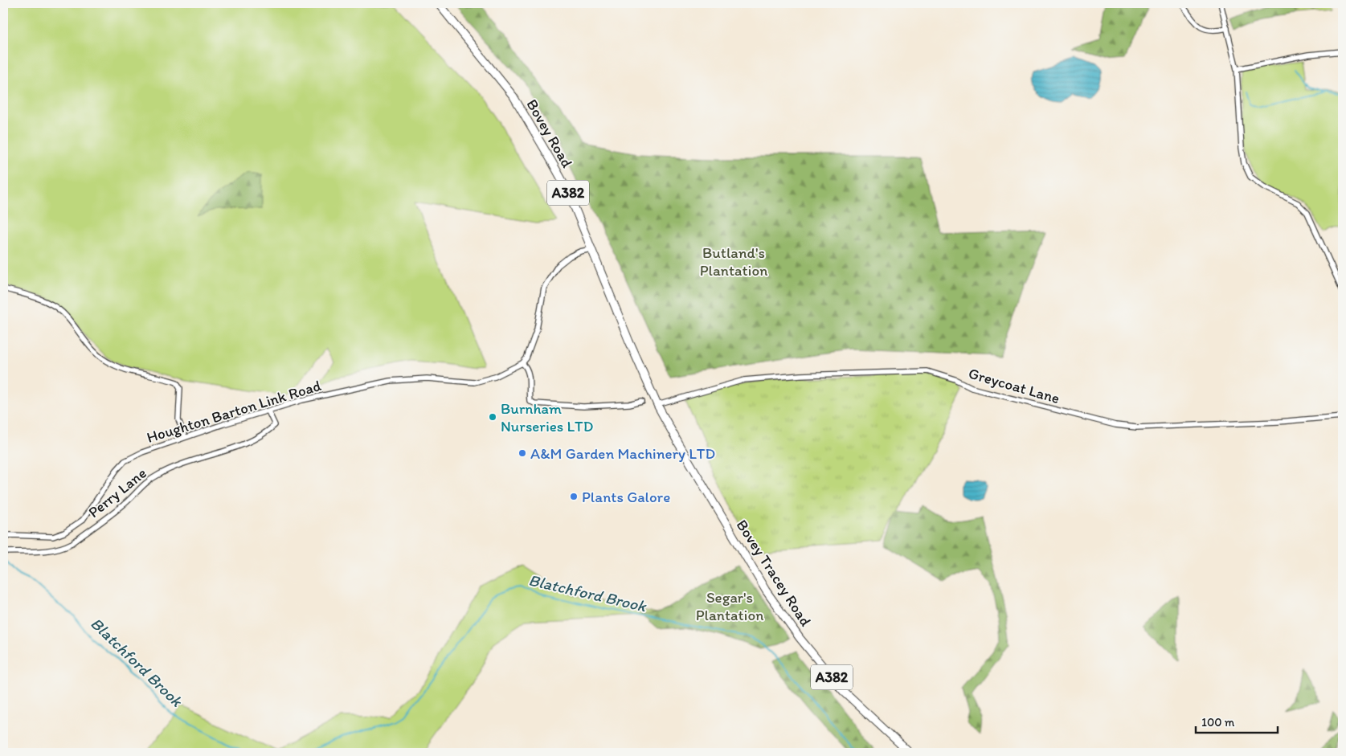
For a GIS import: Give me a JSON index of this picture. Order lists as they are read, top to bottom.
{
  "streets": {
    "main road": ["Bovey Road", "A382", "Bovey Tracey Road"],
    "street": ["Greycoat Lane", "Houghton Barton Link Road", "Perry Lane"]
  },
  "crossings": [
    ["Bovey Road", "Greycoat Lane"],
    ["Bovey Road", "Bovey Tracey Road"],
    ["Greycoat Lane", "Bovey Tracey Road"],
    ["Houghton Barton Link Road", "Perry Lane"]
  ],
  "water": ["Blatchford Brook"],
  "parks": ["Butland's Plantation", "Segar's Plantation"],
  "places": ["Burnham Nurseries LTD", "A&M Garden Machinery LTD", "Plants Galore"],
  "scale_bar": "100 m"
}
